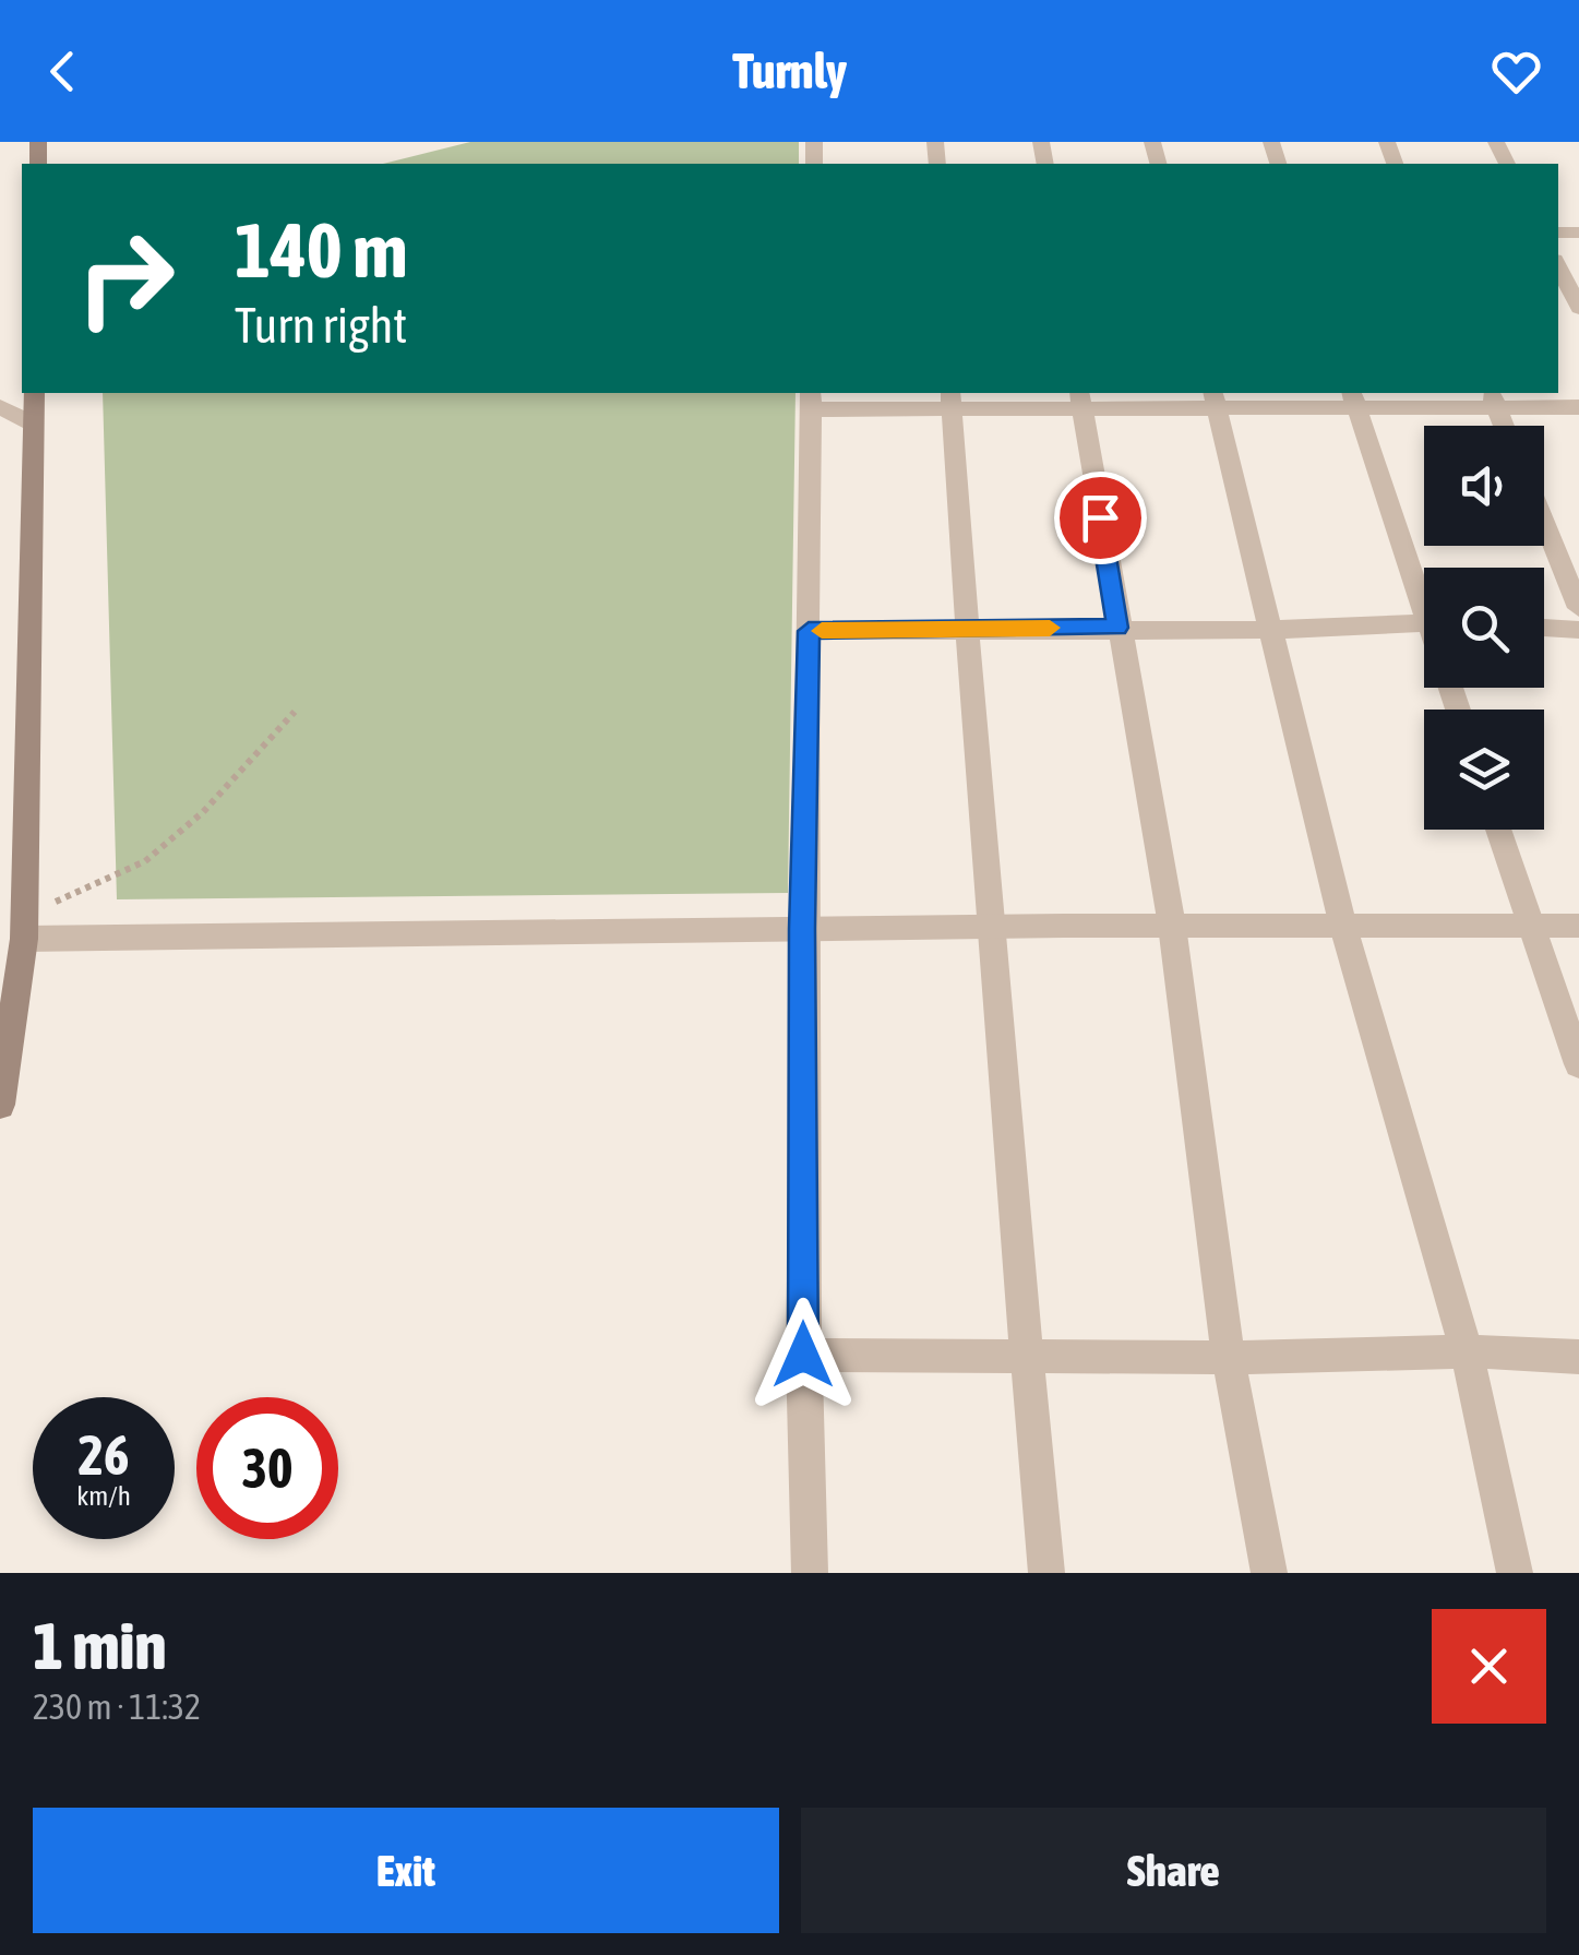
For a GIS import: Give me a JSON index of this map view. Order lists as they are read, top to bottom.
{
  "page": {
    "header": "Turnly",
    "turn": ["140 m", "Turn right"],
    "speed": "26 km/h",
    "limit": "30",
    "heading": ["1 min", "230 m · 11:32"],
    "buttons": ["Exit", "Share"]
  }
}
